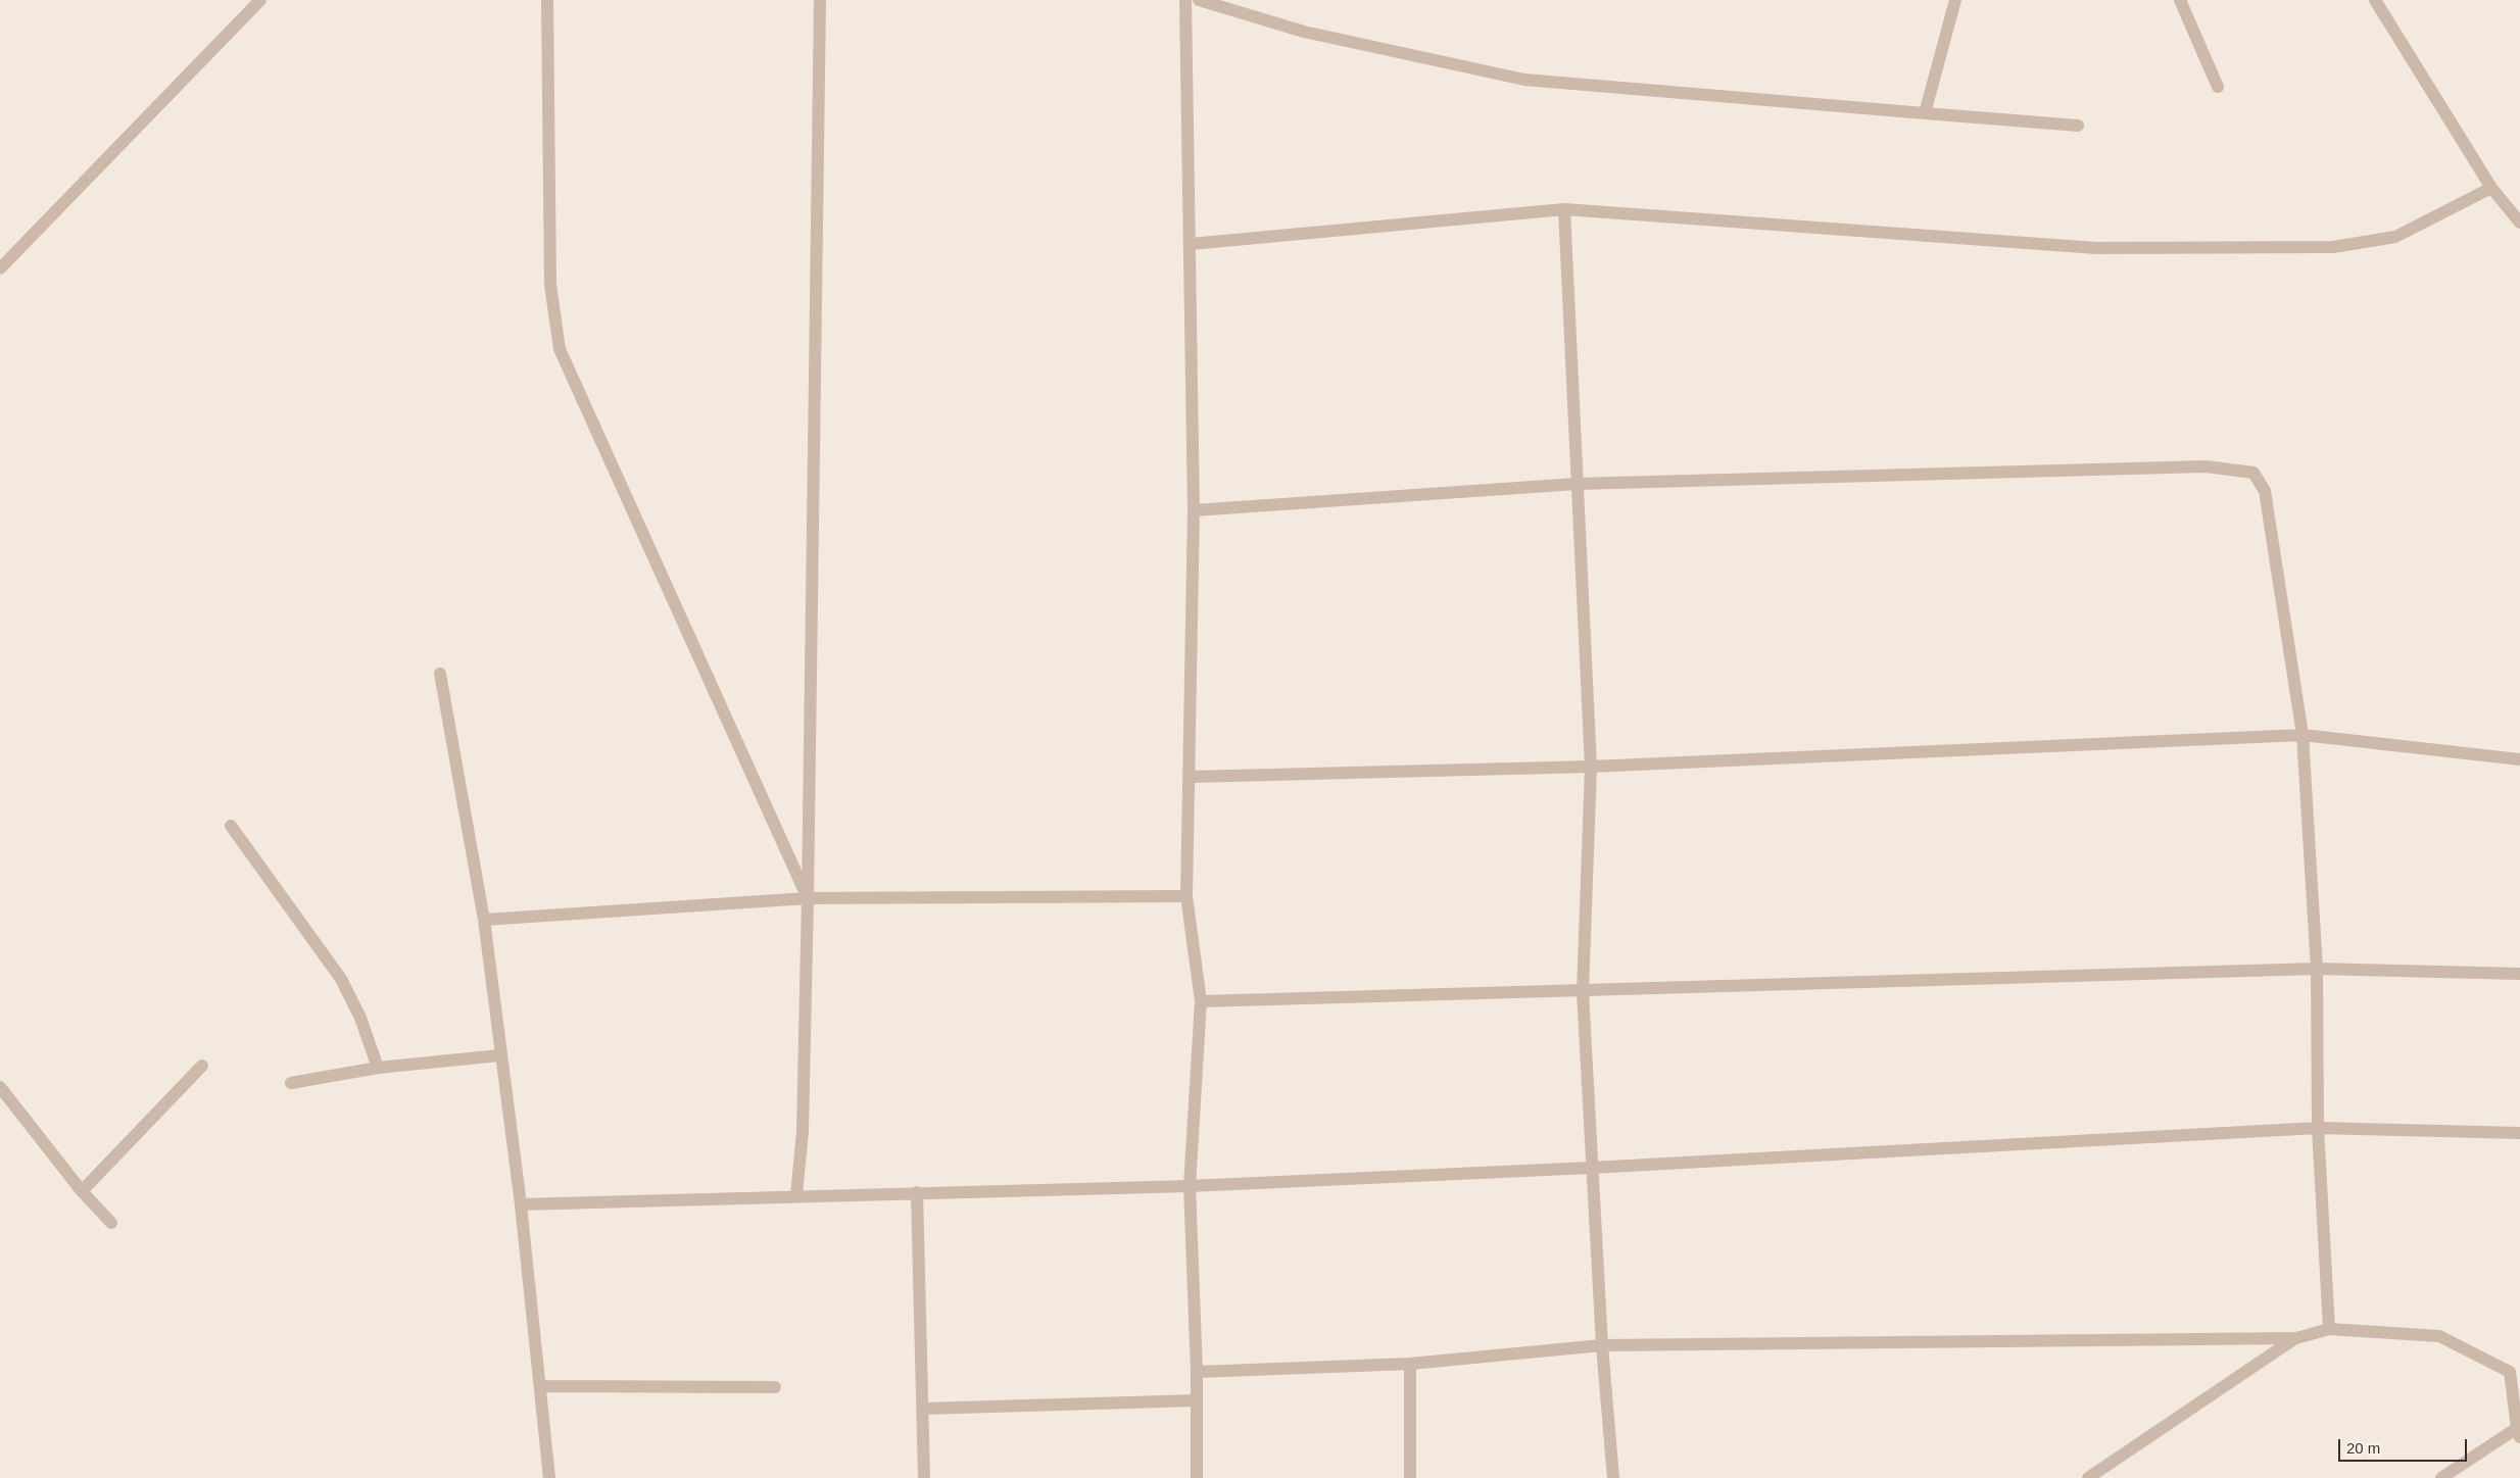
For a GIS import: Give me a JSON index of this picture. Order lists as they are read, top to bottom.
{
  "scale_bar": "20 m"
}
